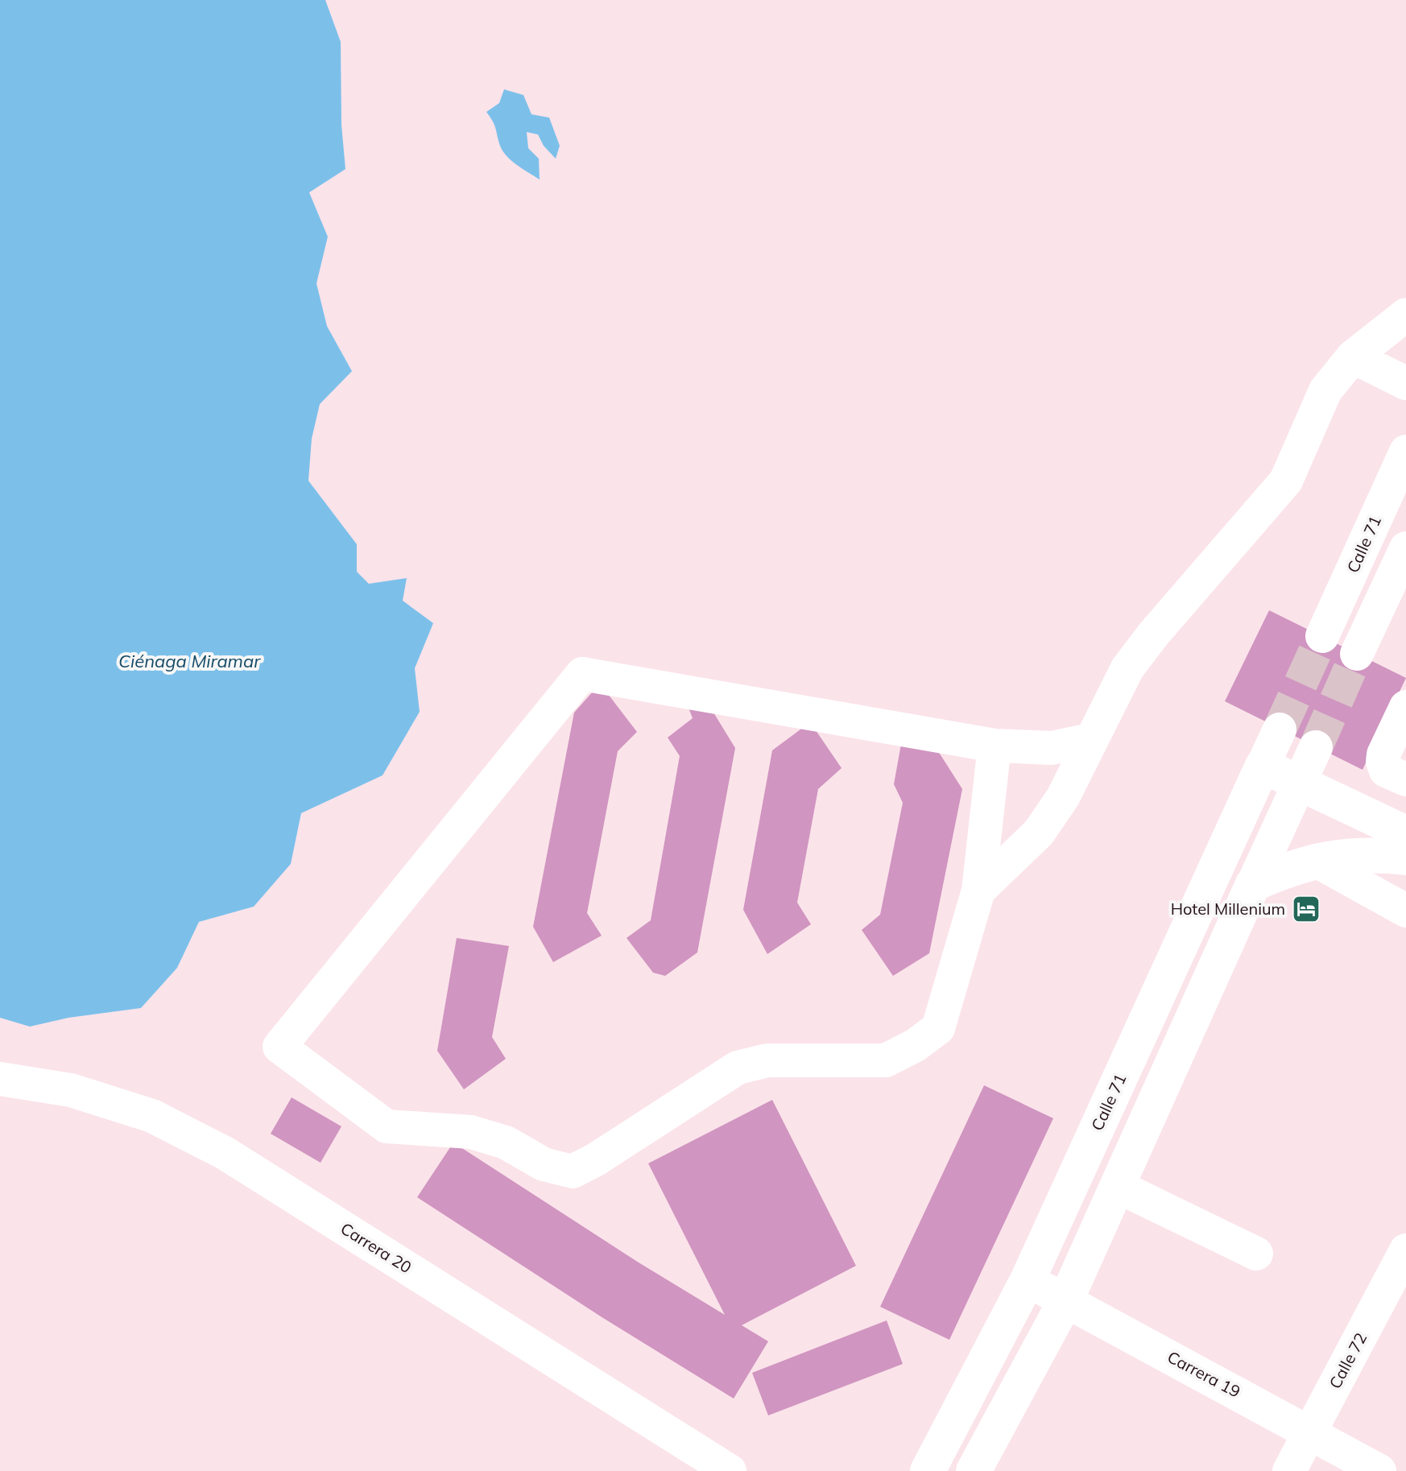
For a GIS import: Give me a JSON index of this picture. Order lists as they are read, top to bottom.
{
  "streets": {
    "main road": ["Calle 71"],
    "street": ["Carrera 20", "Calle 72", "Carrera 19"]
  },
  "crossings": [
    ["Calle 71", "Carrera 19"],
    ["Calle 72", "Carrera 19"]
  ],
  "water": ["Ciénaga Miramar"],
  "places": {
    "hotel": ["Hotel Millenium"]
  }
}
